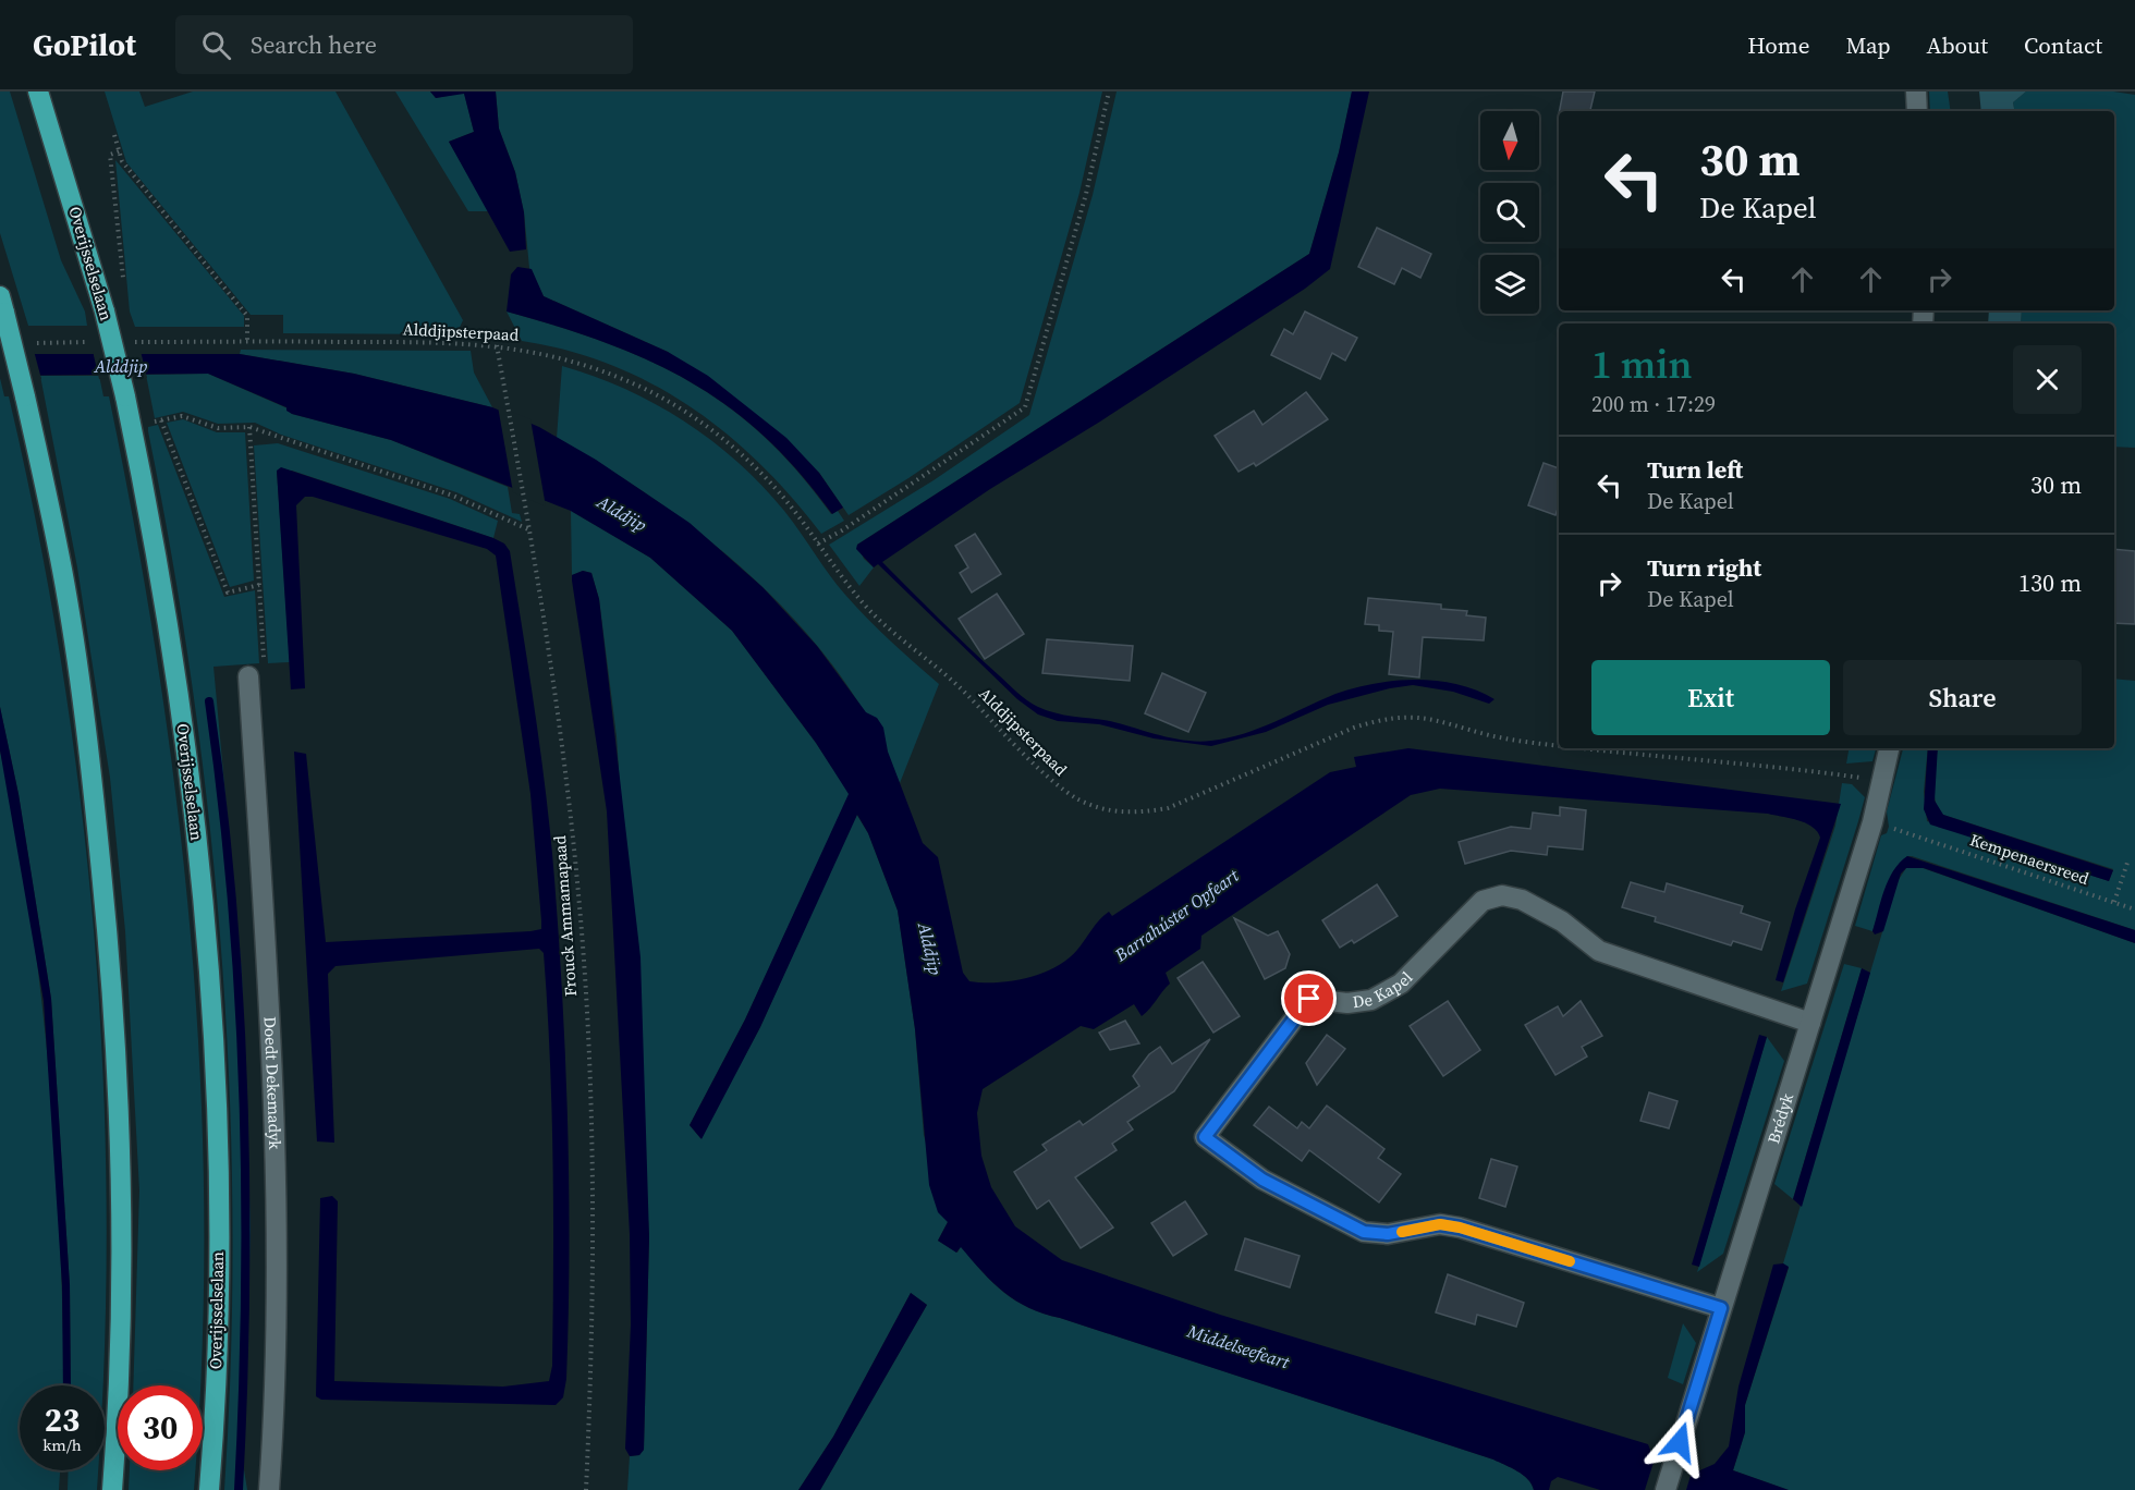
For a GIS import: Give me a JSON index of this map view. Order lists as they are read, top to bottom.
{
  "streets": {
    "main road": ["Overijsselselaan"],
    "street": ["De Kapel", "Doedt Dekemadyk", "Brédyk"],
    "path": ["Alddjipsterpaad", "Kempenaersreed", "Frouck Ammamapaad"]
  },
  "crossings": [
    ["Alddjipsterpaad", "Frouck Ammamapaad"],
    ["Alddjipsterpaad", "Brédyk"],
    ["De Kapel", "Brédyk"]
  ],
  "water": ["Alddjip", "Barrahúster Opfeart", "Middelseefeart"],
  "north": "bottom",
  "page": {
    "header": "GoPilot",
    "search": "Search here",
    "nav": [
      "Home",
      "Map",
      "About",
      "Contact"
    ],
    "turn": ["30 m", "De Kapel"],
    "heading": ["1 min", "200 m · 17:29"],
    "list": [
      {
        "name": "Turn left",
        "note": "De Kapel",
        "value": "30 m"
      },
      {
        "name": "Turn right",
        "note": "De Kapel",
        "value": "130 m"
      }
    ],
    "buttons": ["Exit", "Share"],
    "speed": "23 km/h",
    "limit": "30"
  }
}
